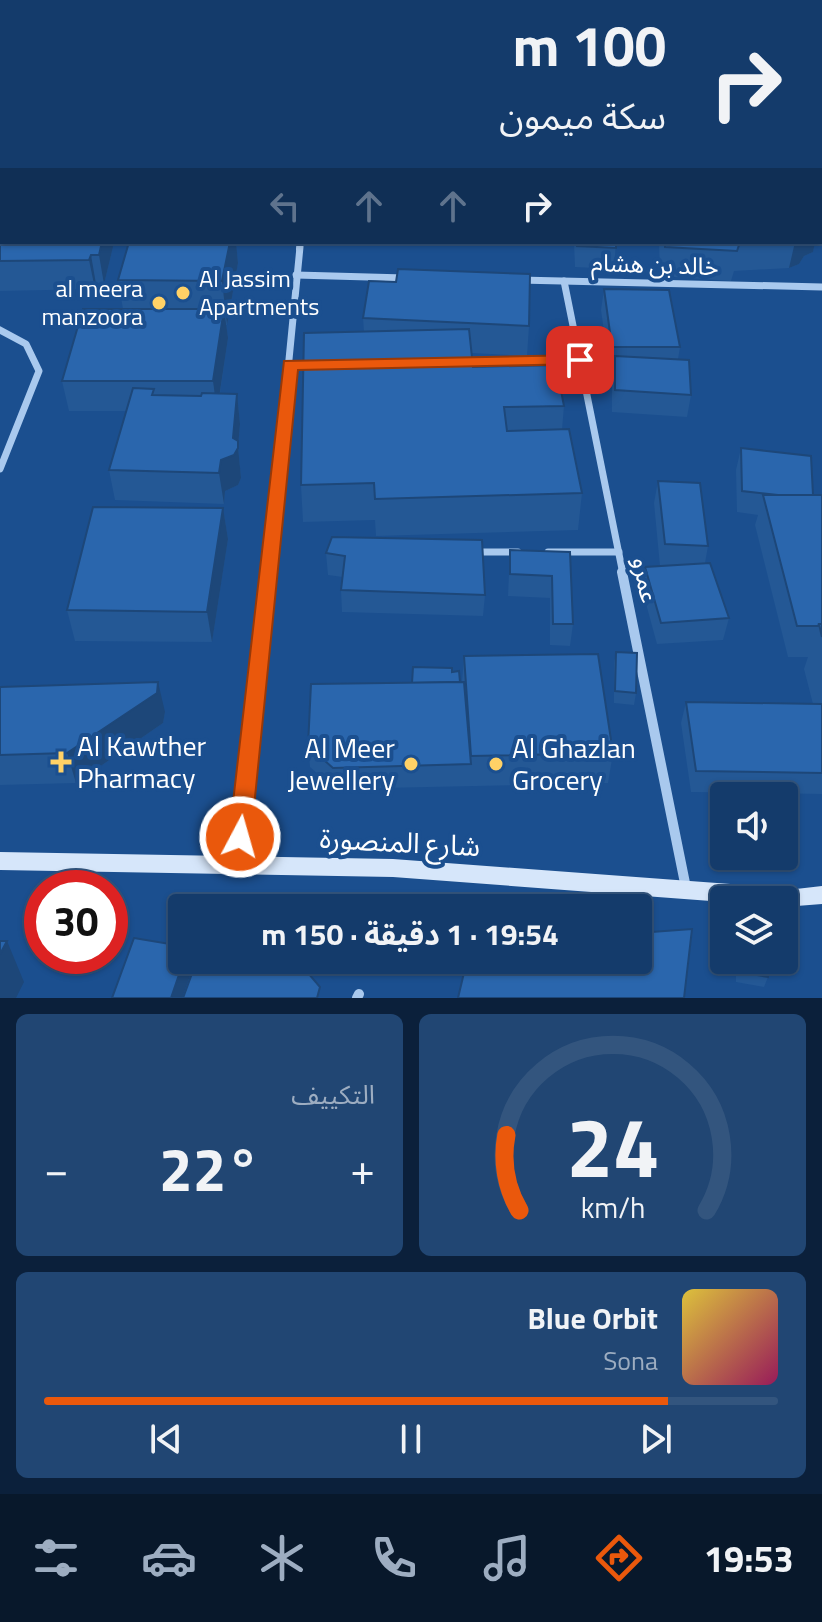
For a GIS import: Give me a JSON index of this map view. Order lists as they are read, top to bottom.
{
  "streets": {
    "main road": ["شارع المنصورة"],
    "street": ["خالد بن هشام", "عمرو"]
  },
  "crossings": [
    ["خالد بن هشام", "عمرو"],
    ["عمرو", "شارع المنصورة"]
  ],
  "places": {
    "other": [
      "Al Jassim Apartments",
      "al meera manzoora",
      "Al Meer Jewellery",
      "Al Ghazlan Grocery"
    ],
    "health": ["Al Kawther Pharmacy"]
  },
  "page": {
    "turn": ["100 m", "سكة ميمون"],
    "limit": "30",
    "trip": "19:54 · 1 دقيقة · 150 m",
    "tile": "التكييف",
    "heat": ["−", "22°", "+"],
    "song": ["Blue Orbit", "Sona"],
    "tabs": "19:53",
    "gauge": ["24", "km/h"]
  }
}
